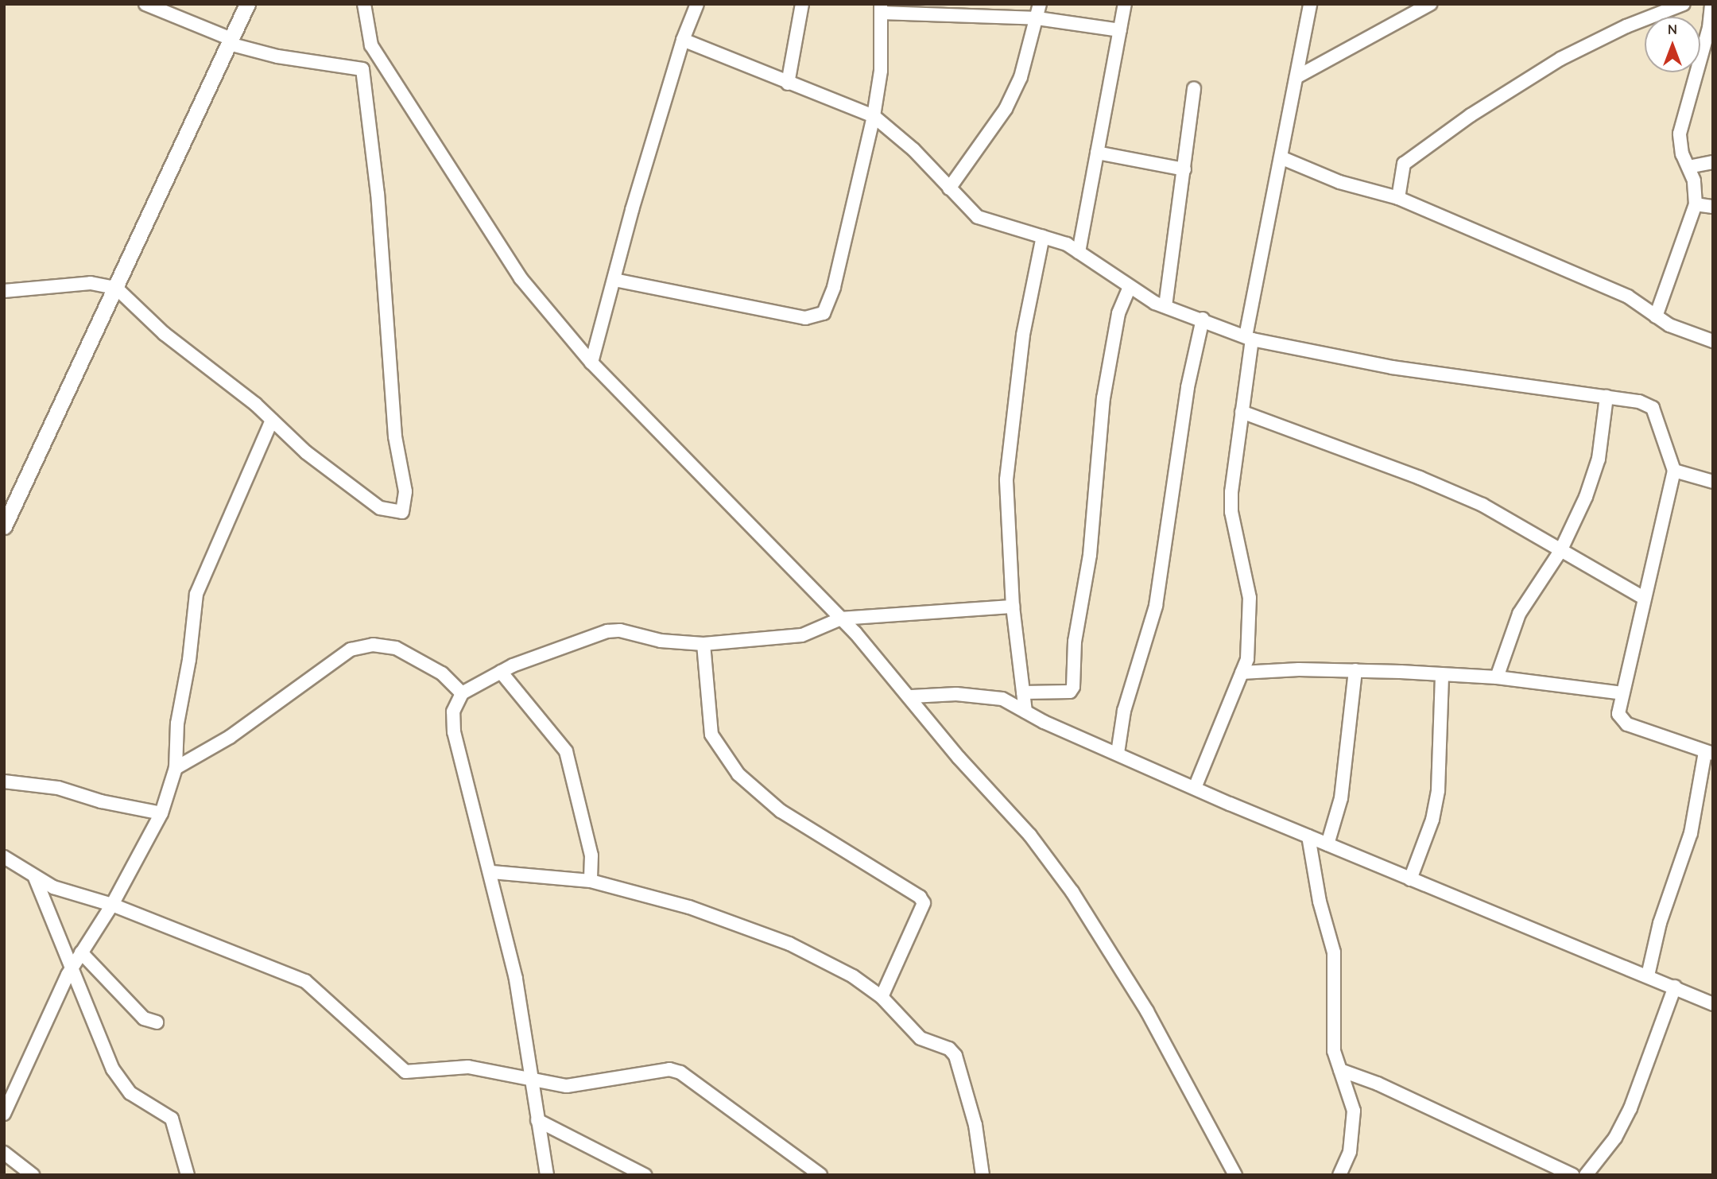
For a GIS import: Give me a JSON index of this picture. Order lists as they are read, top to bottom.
{
  "north": "top"
}
